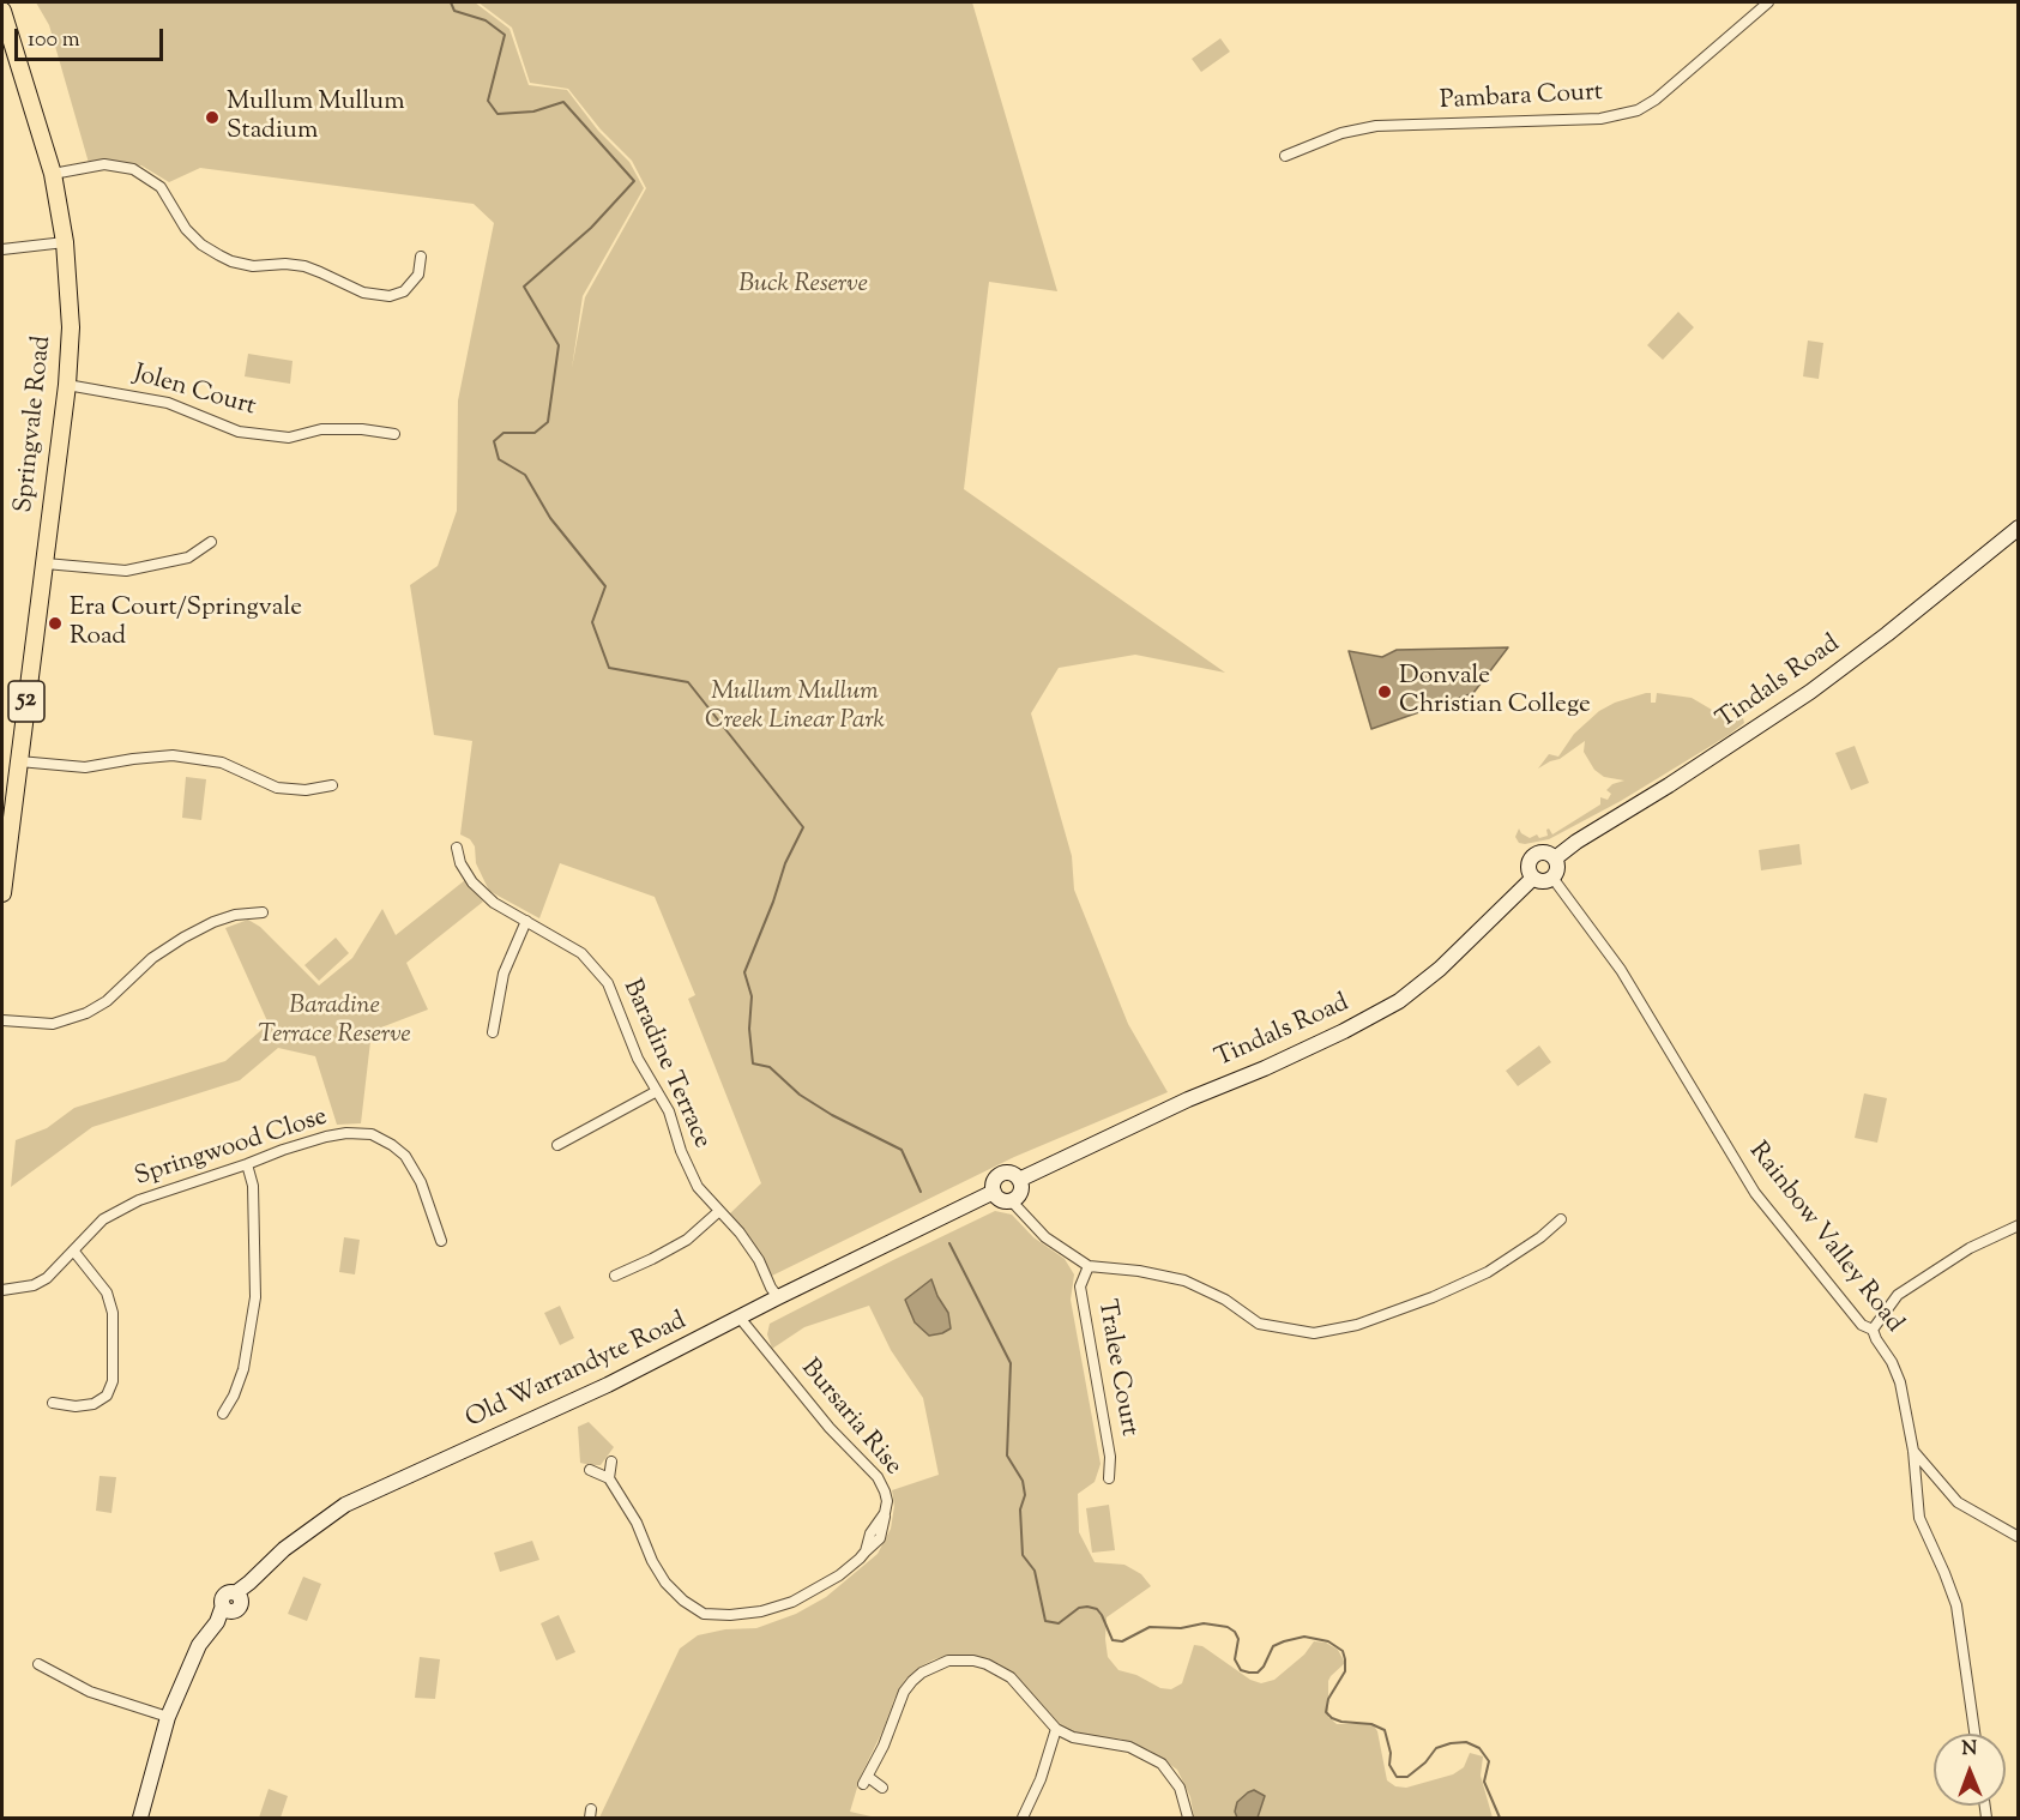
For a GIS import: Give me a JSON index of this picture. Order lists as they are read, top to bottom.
{
  "streets": {
    "main road": [
      "Springvale Road",
      "Tindals Road",
      "52",
      "Old Warrandyte Road"
    ],
    "street": [
      "Pambara Court",
      "Jolen Court",
      "Baradine Terrace",
      "Springwood Close",
      "Rainbow Valley Road",
      "Tralee Court",
      "Bursaria Rise"
    ]
  },
  "crossings": [
    ["Jolen Court", "Springvale Road"],
    ["Tindals Road", "Rainbow Valley Road"],
    ["Tindals Road", "Old Warrandyte Road"],
    ["Baradine Terrace", "Old Warrandyte Road"],
    ["Old Warrandyte Road", "Bursaria Rise"]
  ],
  "parks": ["Buck Reserve", "Mullum Mullum Creek Linear Park", "Baradine Terrace Reserve"],
  "places": ["Mullum Mullum Stadium", "Era Court/Springvale Road", "Donvale Christian College"],
  "scale_bar": "100 m",
  "north": "top"
}
